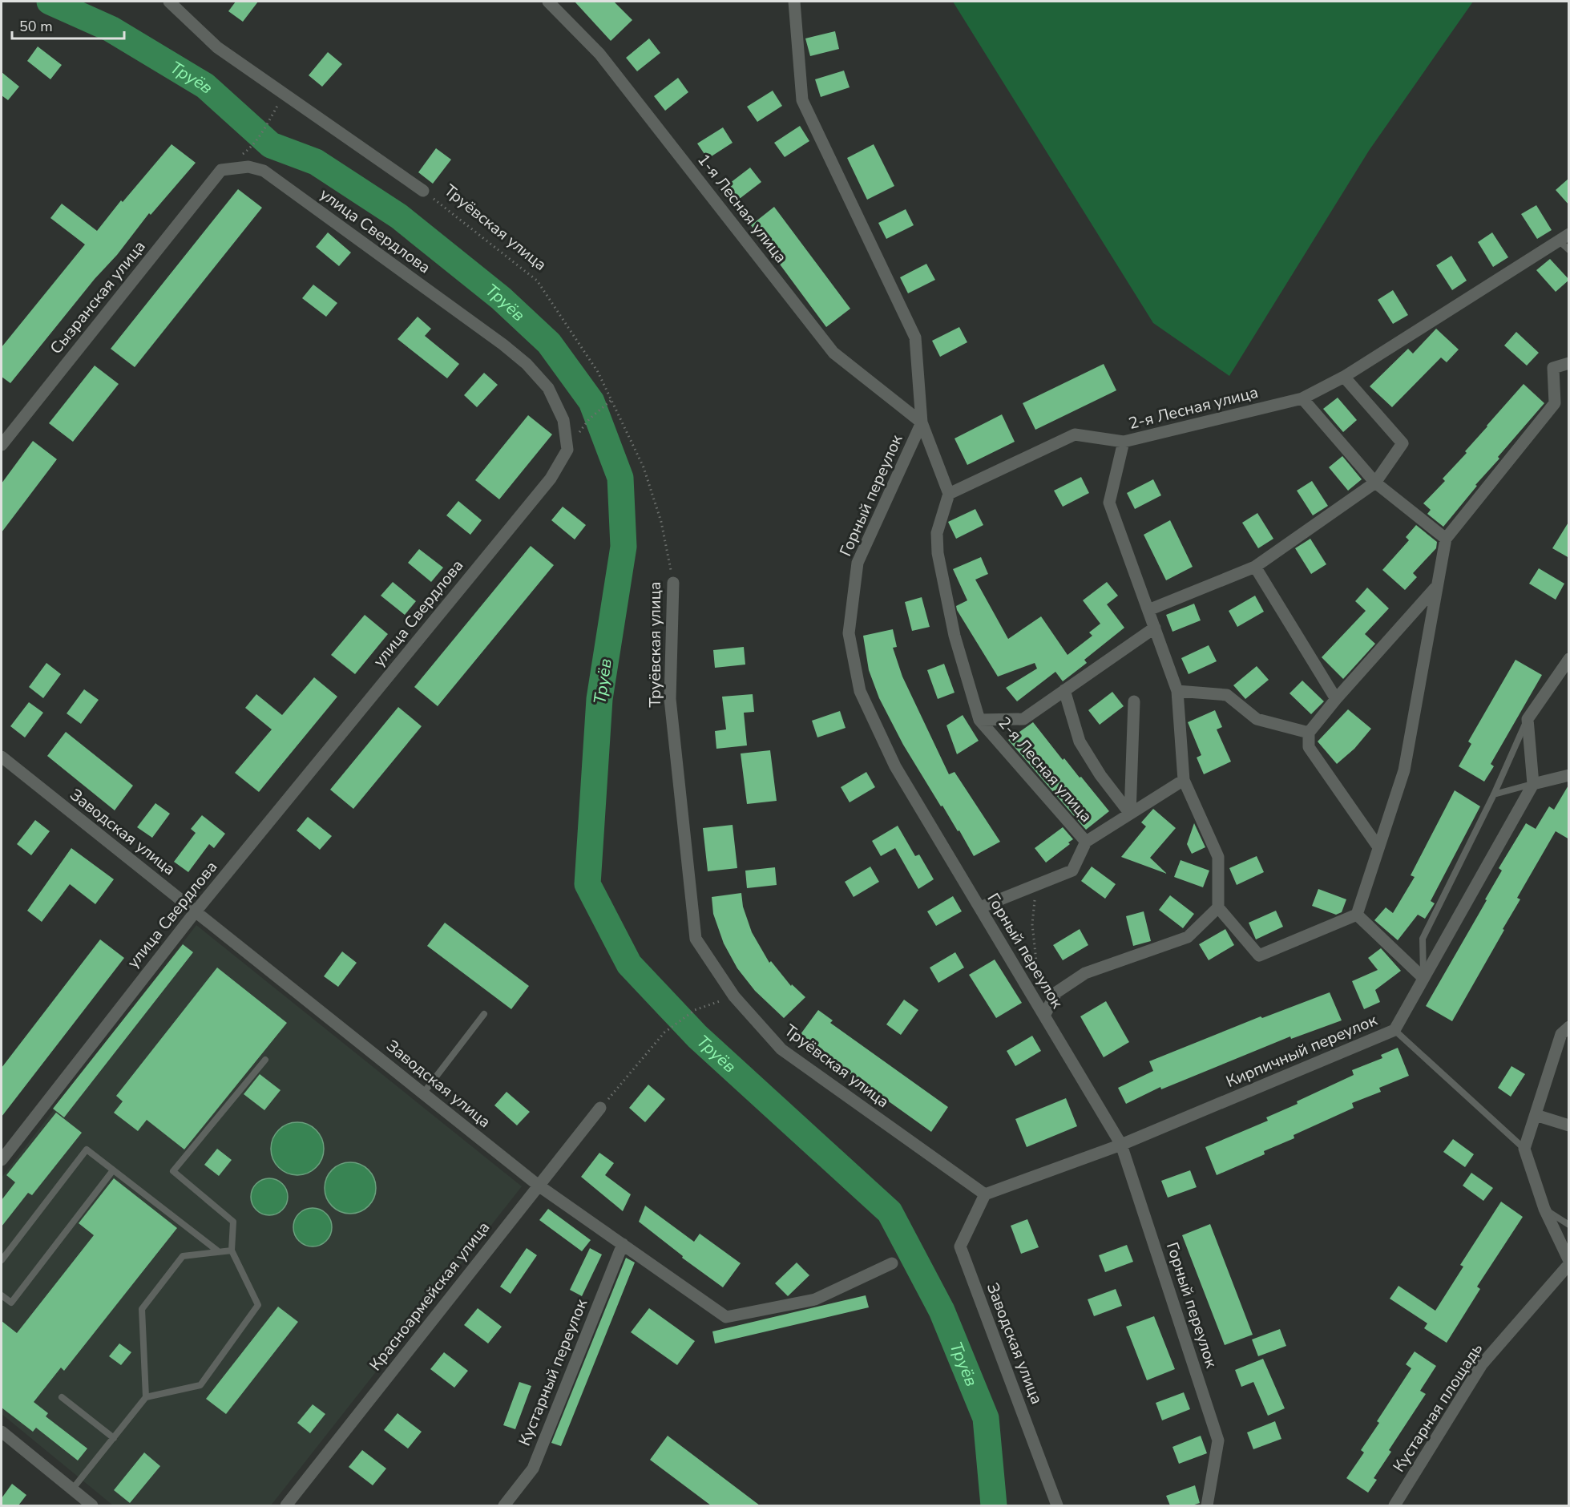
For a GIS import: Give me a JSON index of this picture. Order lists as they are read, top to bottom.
{
  "streets": {
    "street": [
      "1-я Лесная улица",
      "Труёвская улица",
      "улица Свердлова",
      "Сызранская улица",
      "2-я Лесная улица",
      "Горный переулок",
      "Заводская улица",
      "Кирпичный переулок",
      "Красноармейская улица",
      "Кустарный переулок",
      "Кустарная площадь"
    ]
  },
  "crossings": [
    ["1-я Лесная улица", "Горный переулок"],
    ["Труёвская улица", "Заводская улица"],
    ["Труёвская улица", "Кирпичный переулок"],
    ["улица Свердлова", "Сызранская улица"],
    ["улица Свердлова", "Заводская улица"],
    ["2-я Лесная улица", "Горный переулок"],
    ["Горный переулок", "Кирпичный переулок"],
    ["Заводская улица", "Кирпичный переулок"],
    ["Заводская улица", "Красноармейская улица"],
    ["Заводская улица", "Кустарный переулок"]
  ],
  "water": ["Труёв"],
  "scale_bar": "50 m"
}
